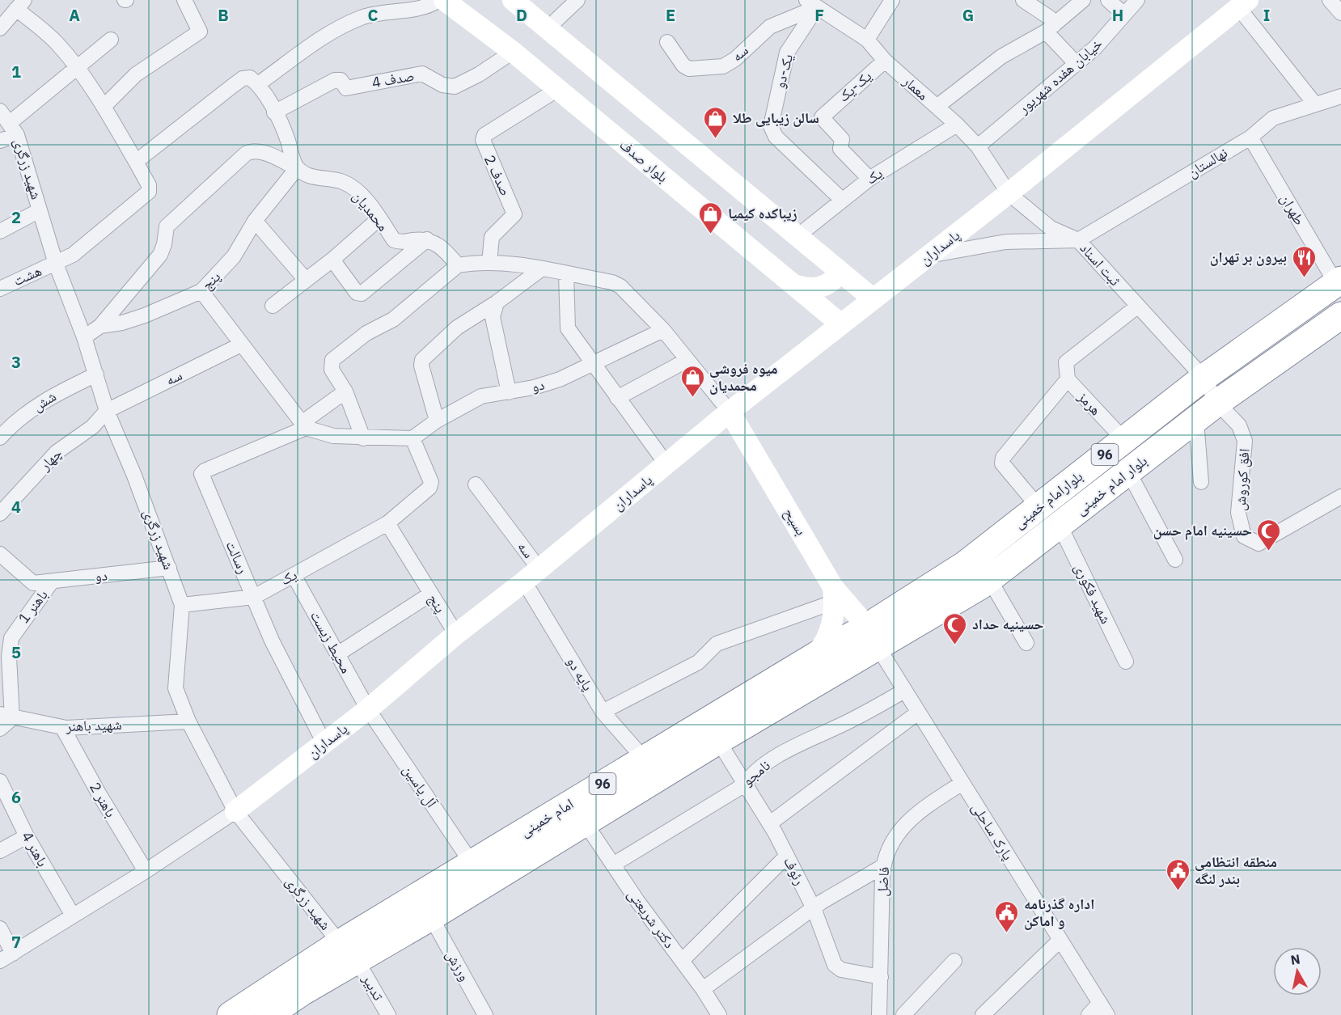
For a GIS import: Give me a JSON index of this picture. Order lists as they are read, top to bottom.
{
  "streets": {
    "highway": [
      "96",
      "بلوار امام خمینی",
      "بلوارامام خمینی",
      "امام خمینی"
    ],
    "street": [
      "سه",
      "یک-دو",
      "خیابان هفده شهریور",
      "صدف 4",
      "یک-یک",
      "معمار",
      "بلوار صدف",
      "نهالستان",
      "شهید زرگری",
      "صدف 2",
      "یک",
      "طهران",
      "محمدیان",
      "پاسداران",
      "ثبت اسناد",
      "هشت",
      "پنج",
      "دو",
      "شش",
      "هرمز",
      "چهار",
      "افق کوروش",
      "بسیح",
      "رسالت",
      "شهید فکوری",
      "باهنر 1",
      "محیط زیست",
      "پایه دو",
      "شهید باهنر",
      "نامجو",
      "آل یاسین",
      "باهنر 2",
      "پارک ساحلی",
      "باهنر 4",
      "رئوف",
      "فاضل",
      "دکتر شریعتی",
      "ورزش",
      "تدبیر"
    ]
  },
  "crossings": [
    ["سه", "یک-دو"],
    ["سه", "معمار"],
    ["سه", "شهید زرگری"],
    ["سه", "پاسداران"],
    ["سه", "چهار"],
    ["سه", "پایه دو"],
    ["یک-دو", "معمار"],
    ["یک-دو", "یک"],
    ["خیابان هفده شهریور", "معمار"],
    ["صدف 4", "بلوار صدف"],
    ["یک-یک", "معمار"],
    ["یک-یک", "یک"],
    ["معمار", "نهالستان"],
    ["معمار", "یک"],
    ["معمار", "پاسداران"],
    ["معمار", "ثبت اسناد"],
    ["بلوار صدف", "صدف 2"],
    ["بلوار صدف", "پاسداران"],
    ["نهالستان", "طهران"],
    ["نهالستان", "ثبت اسناد"],
    ["شهید زرگری", "یک"],
    ["شهید زرگری", "پاسداران"],
    ["شهید زرگری", "هشت"],
    ["شهید زرگری", "پنج"],
    ["شهید زرگری", "دو"],
    ["شهید زرگری", "شش"],
    ["شهید زرگری", "چهار"],
    ["شهید زرگری", "شهید باهنر"],
    ["شهید زرگری", "امام خمینی"],
    ["شهید زرگری", "تدبیر"],
    ["یک", "پنج"],
    ["یک", "رسالت"],
    ["یک", "محیط زیست"],
    ["طهران", "بلوارامام خمینی"],
    ["محمدیان", "پنج"],
    ["پاسداران", "ثبت اسناد"],
    ["پاسداران", "پنج"],
    ["پاسداران", "بسیح"],
    ["پاسداران", "رسالت"],
    ["پاسداران", "محیط زیست"],
    ["پاسداران", "پایه دو"],
    ["پاسداران", "آل یاسین"],
    ["پاسداران", "باهنر 2"],
    ["پاسداران", "باهنر 4"],
    ["ثبت اسناد", "هرمز"],
    ["ثبت اسناد", "افق کوروش"],
    ["ثبت اسناد", "بلوار امام خمینی"],
    ["ثبت اسناد", "بلوارامام خمینی"],
    ["دو", "باهنر 1"],
    ["هرمز", "بلوارامام خمینی"],
    ["افق کوروش", "بلوار امام خمینی"],
    ["بلوار امام خمینی", "بلوارامام خمینی"],
    ["بلوار امام خمینی", "بسیح"],
    ["بلوار امام خمینی", "شهید فکوری"],
    ["بلوار امام خمینی", "امام خمینی"],
    ["بلوار امام خمینی", "پارک ساحلی"],
    ["بلوارامام خمینی", "بسیح"],
    ["بلوارامام خمینی", "امام خمینی"],
    ["بلوارامام خمینی", "پارک ساحلی"],
    ["بسیح", "امام خمینی"],
    ["بسیح", "پارک ساحلی"],
    ["باهنر 1", "شهید باهنر"],
    ["محیط زیست", "آل یاسین"],
    ["پایه دو", "امام خمینی"],
    ["شهید باهنر", "باهنر 2"],
    ["نامجو", "پارک ساحلی"],
    ["نامجو", "رئوف"],
    ["نامجو", "دکتر شریعتی"],
    ["آل یاسین", "امام خمینی"],
    ["امام خمینی", "پارک ساحلی"],
    ["امام خمینی", "رئوف"],
    ["امام خمینی", "دکتر شریعتی"],
    ["امام خمینی", "ورزش"],
    ["امام خمینی", "تدبیر"],
    ["پارک ساحلی", "فاضل"],
    ["رئوف", "فاضل"]
  ],
  "places": {
    "shop": ["سالن زیبایی طلا", "زیباکده کیمیا", "میوه فروشی محمدیان"],
    "restaurant": ["بیرون بر تهران"],
    "mosque": ["حسینیه امام حسن", "حسینیه حداد"],
    "public building": ["منطقه انتظامی بندر لنگه", "اداره گذرنامه و اماکن"]
  },
  "north": "top",
  "grid": {
    "columns": [
      "A",
      "B",
      "C",
      "D",
      "E",
      "F",
      "G",
      "H",
      "I"
    ],
    "rows": [
      "1",
      "2",
      "3",
      "4",
      "5",
      "6",
      "7"
    ]
  }
}
